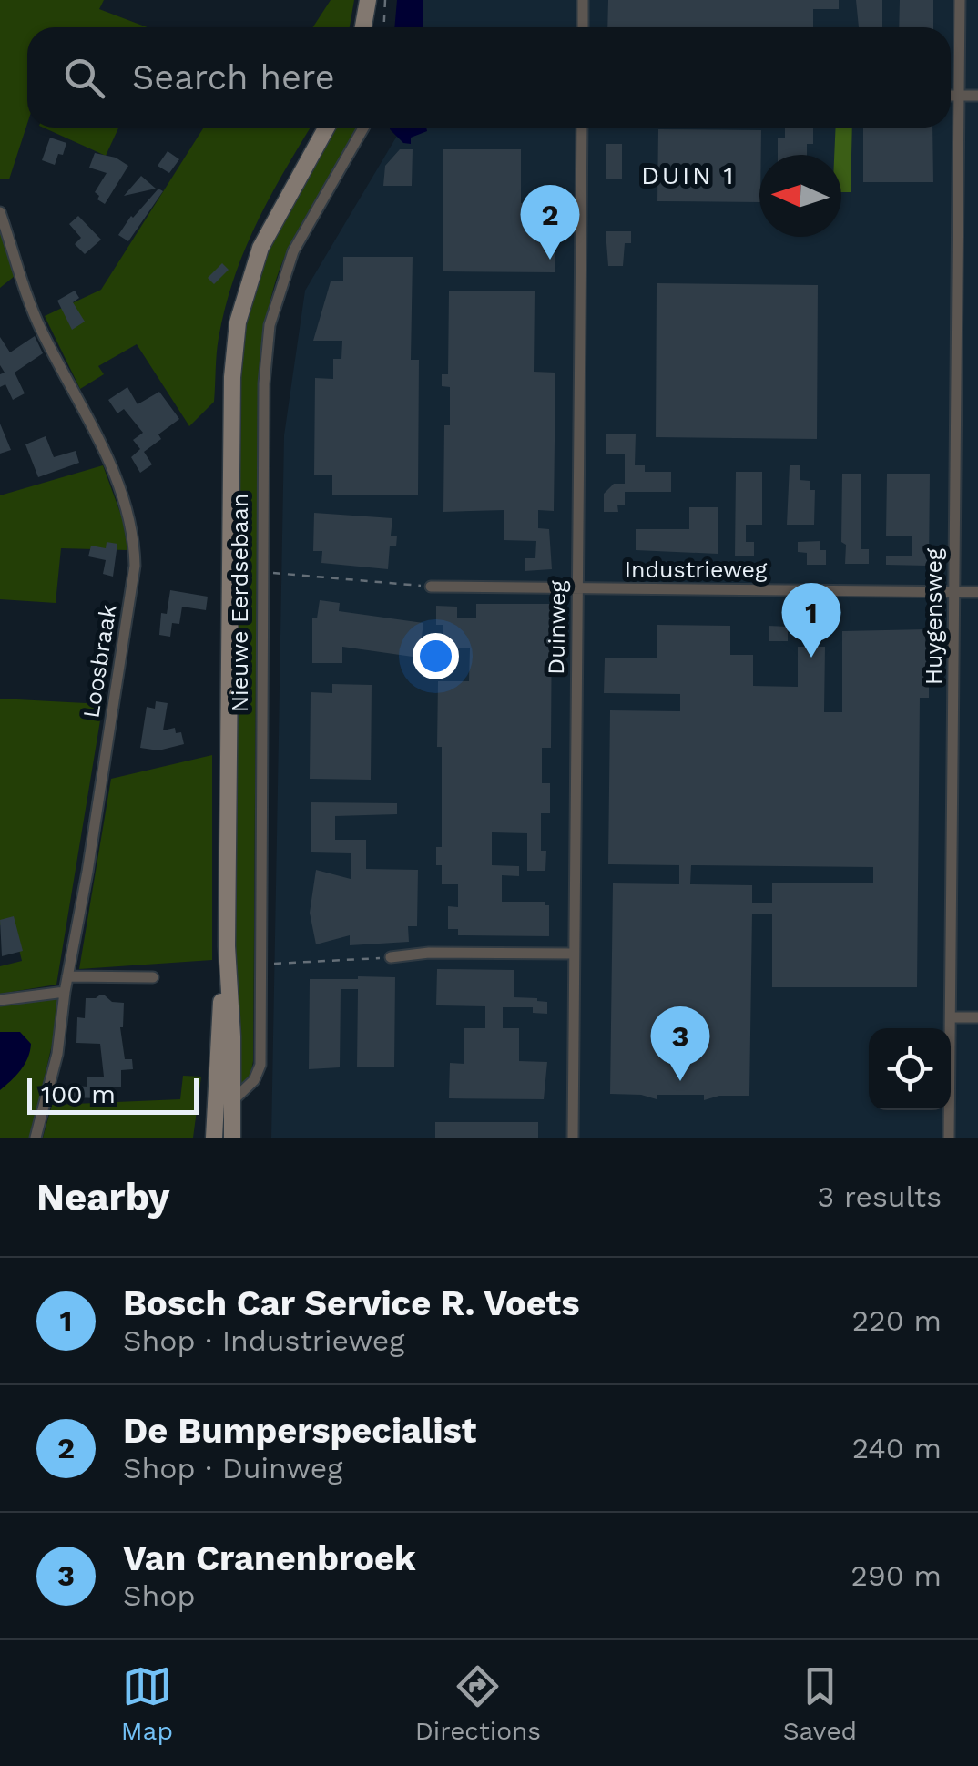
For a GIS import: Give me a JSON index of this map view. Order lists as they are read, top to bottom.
{
  "streets": {
    "main road": ["Nieuwe Eerdsebaan"],
    "street": [
      "Industrieweg",
      "Huygensweg",
      "Duinweg",
      "Loosbraak"
    ]
  },
  "crossings": [
    ["Industrieweg", "Huygensweg"],
    ["Industrieweg", "Duinweg"]
  ],
  "districts": ["DUIN 1"],
  "scale_bar": "100 m",
  "north": "left",
  "page": {
    "search": "Search here",
    "pins": ["2", "1", "3"],
    "scale": "100 m",
    "heading": ["Nearby", "3 results"],
    "list": [
      {
        "mark": "1",
        "name": "Bosch Car Service R. Voets",
        "note": "Shop · Industrieweg",
        "value": "220 m"
      },
      {
        "mark": "2",
        "name": "De Bumperspecialist",
        "note": "Shop · Duinweg",
        "value": "240 m"
      },
      {
        "mark": "3",
        "name": "Van Cranenbroek",
        "note": "Shop",
        "value": "290 m"
      }
    ],
    "nav": ["Map", "Directions", "Saved"]
  }
}
